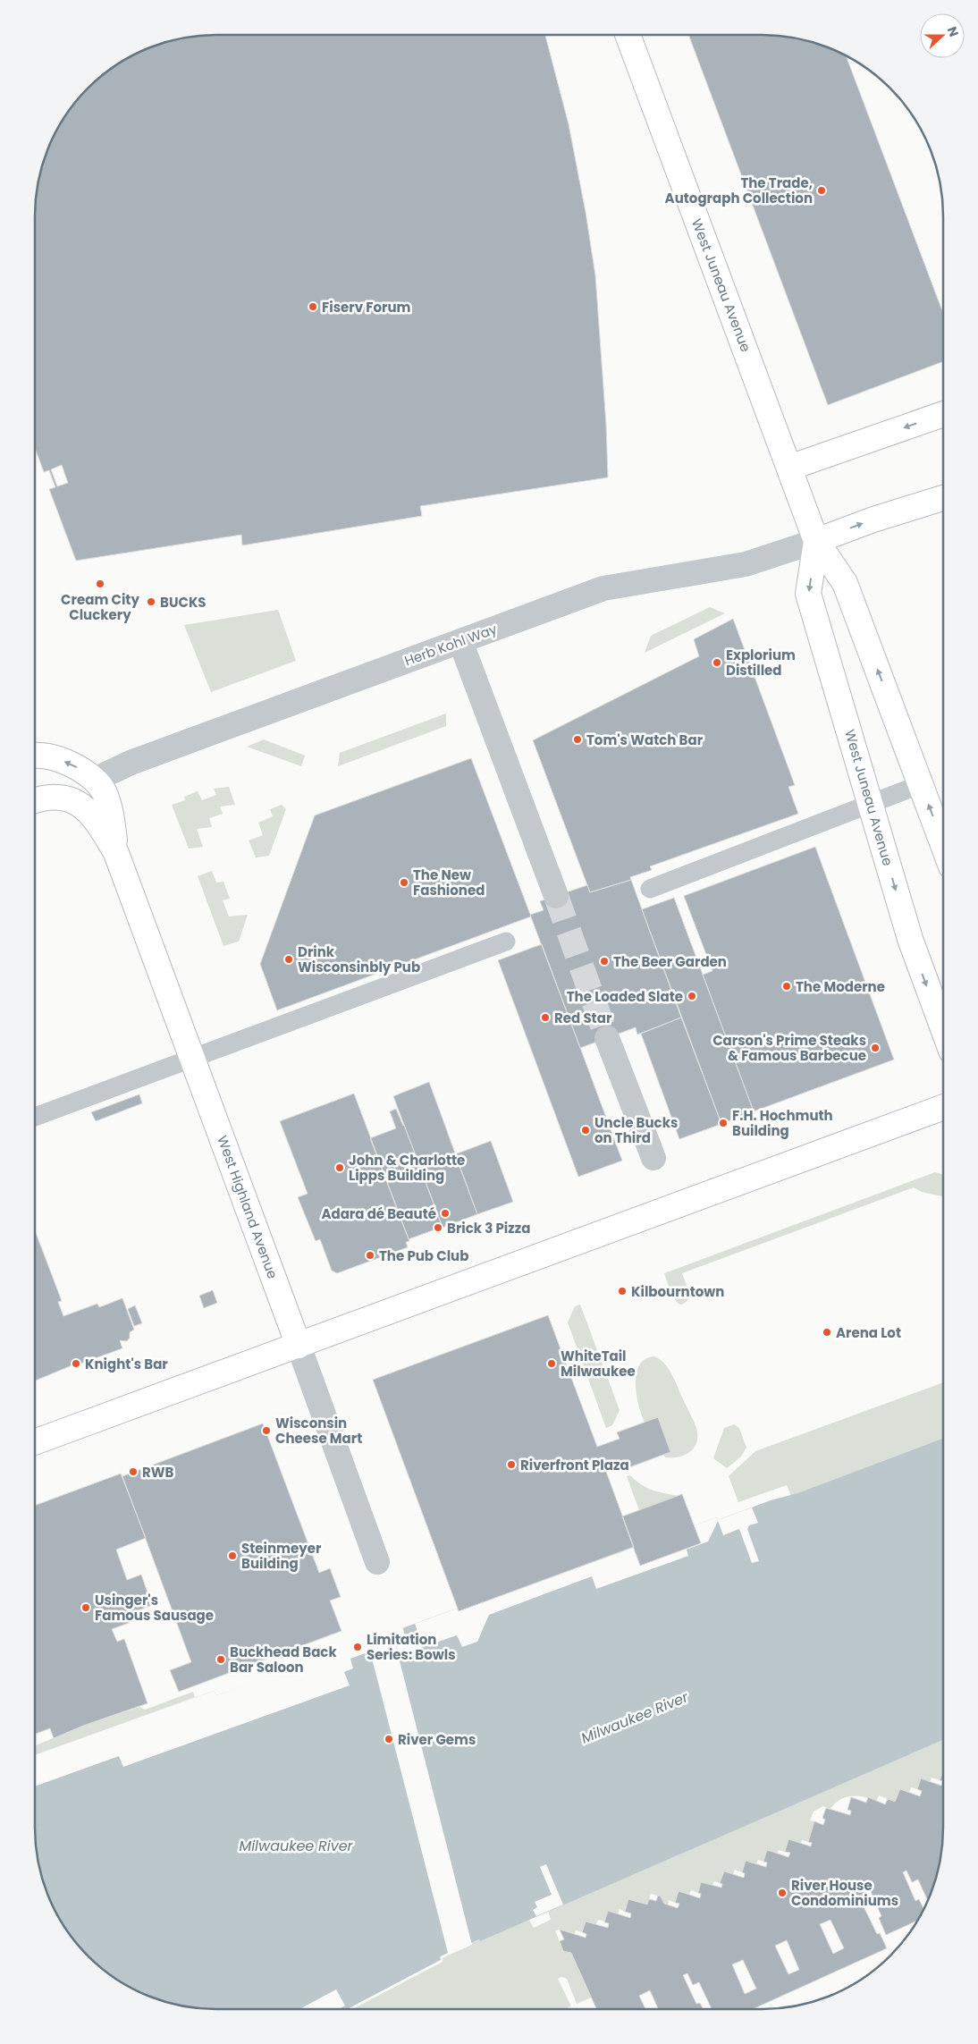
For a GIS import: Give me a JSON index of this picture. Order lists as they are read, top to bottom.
{
  "streets": {
    "street": ["West Juneau Avenue", "Herb Kohl Way", "West Highland Avenue"]
  },
  "crossings": [
    ["West Juneau Avenue", "Herb Kohl Way"],
    ["Herb Kohl Way", "West Highland Avenue"]
  ],
  "water": ["Milwaukee River"],
  "places": [
    "The Trade, Autograph Collection",
    "Fiserv Forum",
    "Cream City Cluckery",
    "BUCKS",
    "Explorium Distilled",
    "Tom's Watch Bar",
    "The New Fashioned",
    "Drink Wisconsinbly Pub",
    "The Beer Garden",
    "The Moderne",
    "The Loaded Slate",
    "Red Star",
    "Carson's Prime Steaks & Famous Barbecue",
    "F.H. Hochmuth Building",
    "Uncle Bucks on Third",
    "John & Charlotte Lipps Building",
    "Adara dé Beauté",
    "Brick 3 Pizza",
    "The Pub Club",
    "Kilbourntown",
    "Arena Lot",
    "Knight's Bar",
    "WhiteTail Milwaukee",
    "Wisconsin Cheese Mart",
    "Riverfront Plaza",
    "RWB",
    "Steinmeyer Building",
    "Usinger's Famous Sausage",
    "Limitation Series: Bowls",
    "Buckhead Back Bar Saloon",
    "River Gems",
    "River House Condominiums"
  ],
  "north": "right"
}
